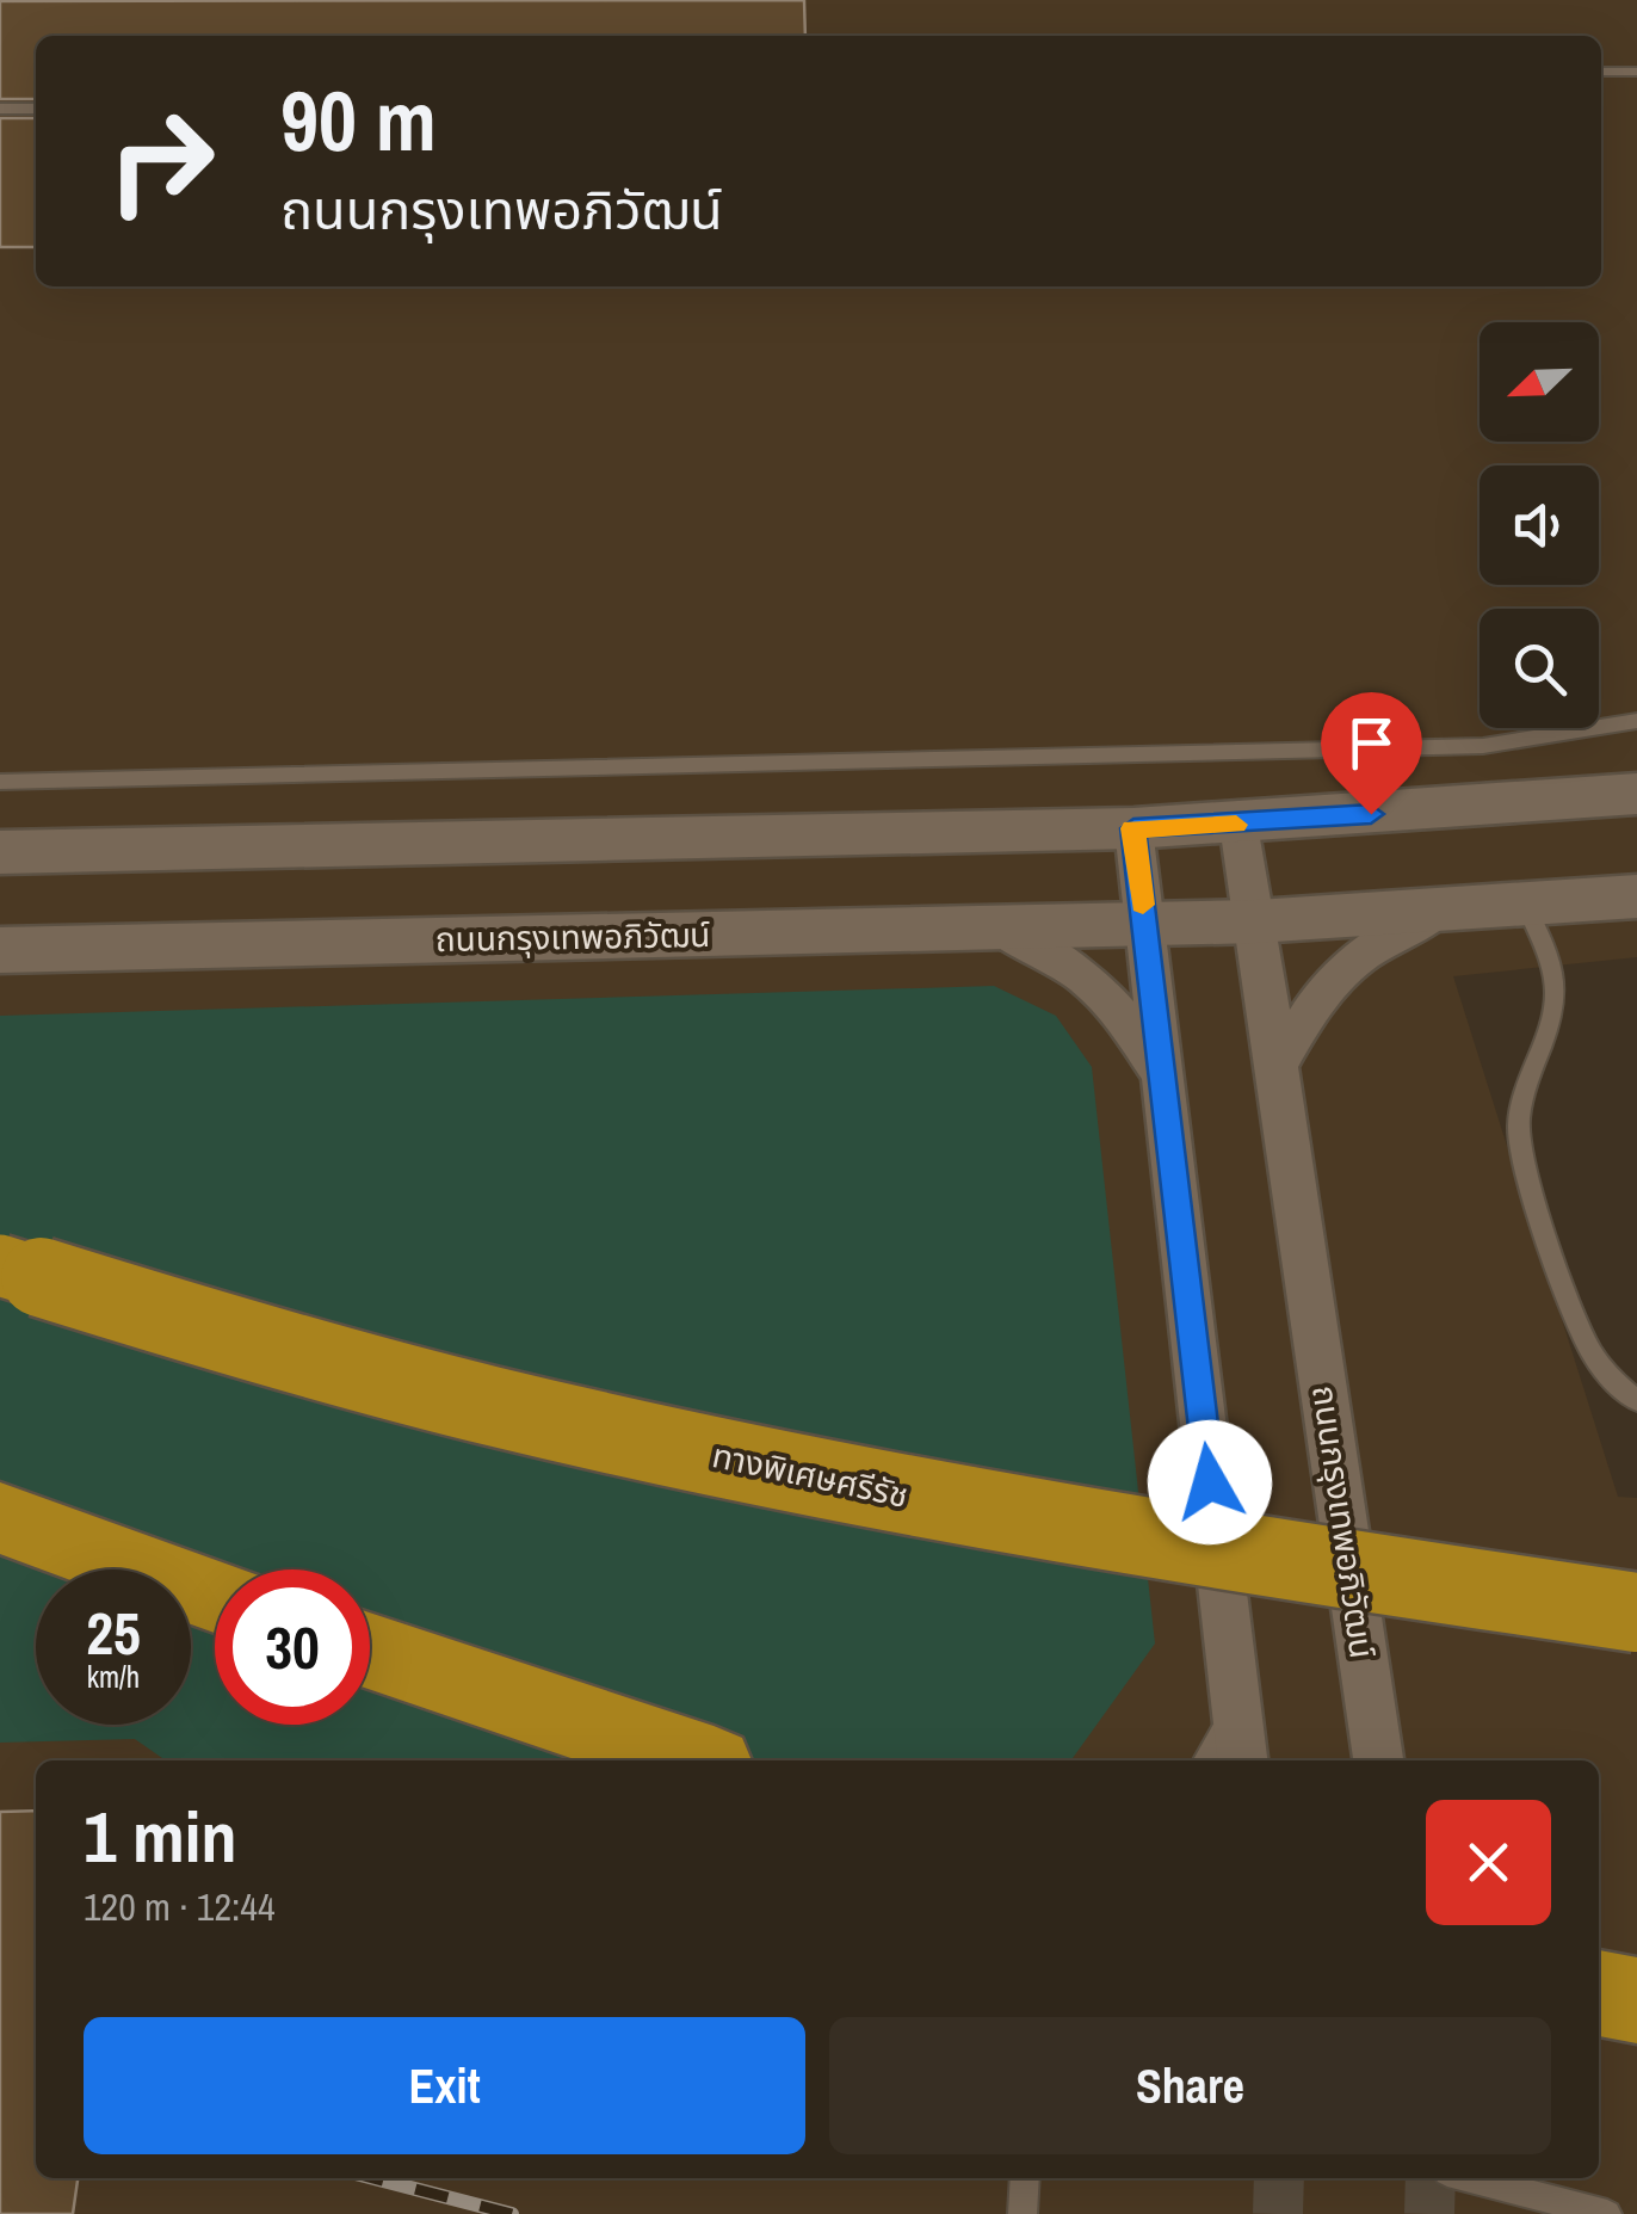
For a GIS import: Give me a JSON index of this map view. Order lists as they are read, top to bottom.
{
  "streets": {
    "highway": ["ทางพิเศษศรีรัช"],
    "street": ["ถนนกรุงเทพอภิวัฒน์"]
  },
  "north": "bottom left",
  "page": {
    "turn": ["90 m", "ถนนกรุงเทพอภิวัฒน์"],
    "speed": "25 km/h",
    "limit": "30",
    "heading": ["1 min", "120 m · 12:44"],
    "buttons": ["Exit", "Share"]
  }
}
